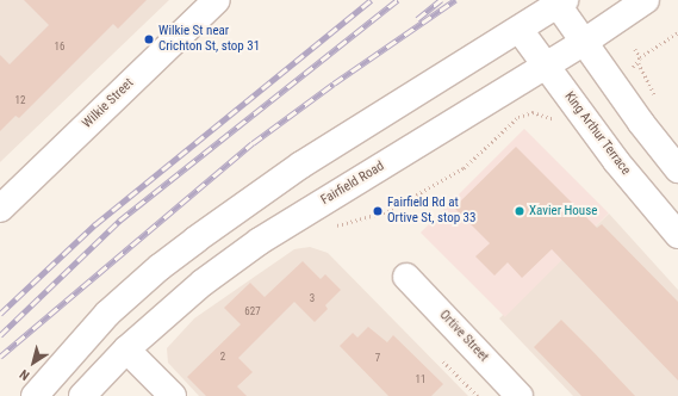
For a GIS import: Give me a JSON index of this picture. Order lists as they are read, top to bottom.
{
  "streets": {
    "main road": [
      "Wilkie Street",
      "King Arthur Terrace",
      "Fairfield Road",
      "Ortive Street"
    ]
  },
  "crossings": [
    ["King Arthur Terrace", "Fairfield Road"]
  ],
  "places": ["Wilkie St near Crichton St, stop 31", "Fairfield Rd at Ortive St, stop 33", "Xavier House"],
  "house_numbers": [
    "16",
    "12",
    "3",
    "627",
    "2",
    "7",
    "11"
  ],
  "north": "bottom left"
}
